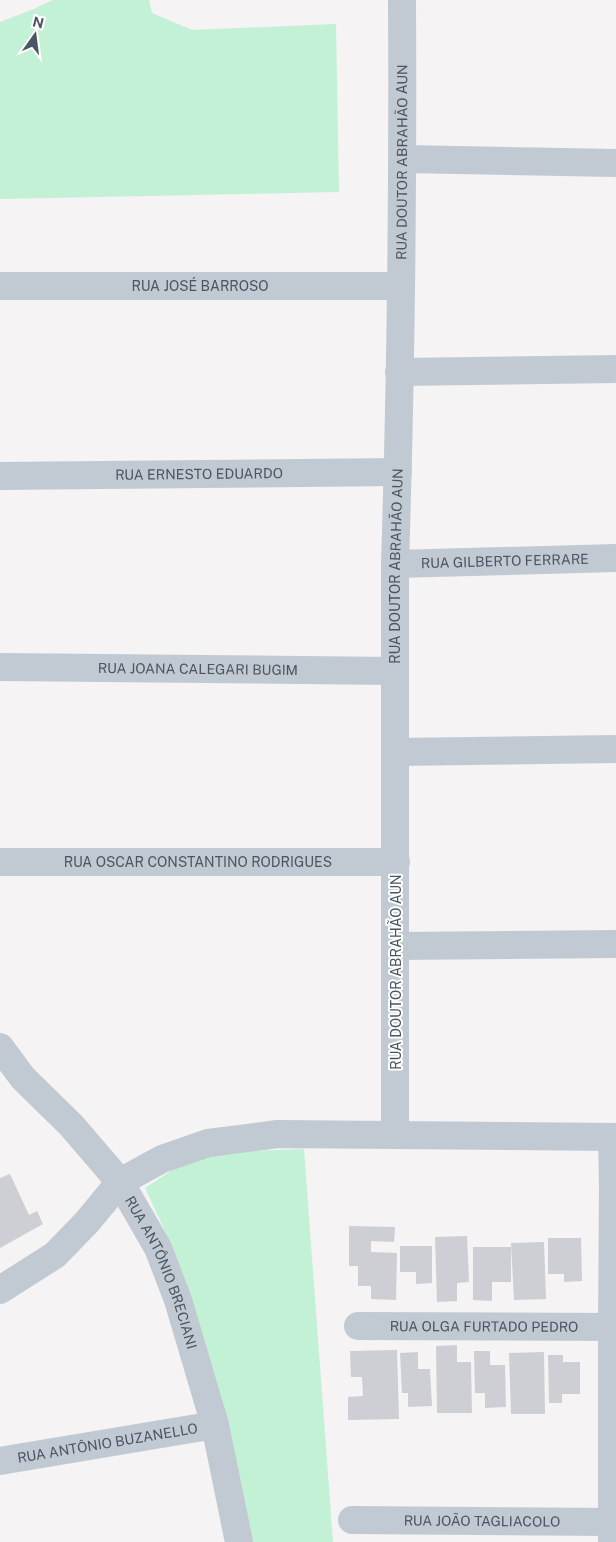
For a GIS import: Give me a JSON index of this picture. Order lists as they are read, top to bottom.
{
  "streets": {
    "street": [
      "RUA DOUTOR ABRAHÃO AUN",
      "RUA JOSÉ BARROSO",
      "RUA ERNESTO EDUARDO",
      "RUA GILBERTO FERRARE",
      "RUA JOANA CALEGARI BUGIM",
      "RUA OSCAR CONSTANTINO RODRIGUES",
      "RUA ANTÔNIO BRECIANI",
      "RUA OLGA FURTADO PEDRO",
      "RUA ANTÔNIO BUZANELLO",
      "RUA JOÃO TAGLIACOLO"
    ]
  },
  "crossings": [
    ["RUA DOUTOR ABRAHÃO AUN", "RUA JOSÉ BARROSO"],
    ["RUA DOUTOR ABRAHÃO AUN", "RUA ERNESTO EDUARDO"],
    ["RUA DOUTOR ABRAHÃO AUN", "RUA GILBERTO FERRARE"],
    ["RUA DOUTOR ABRAHÃO AUN", "RUA JOANA CALEGARI BUGIM"],
    ["RUA DOUTOR ABRAHÃO AUN", "RUA OSCAR CONSTANTINO RODRIGUES"],
    ["RUA ANTÔNIO BRECIANI", "RUA ANTÔNIO BUZANELLO"]
  ],
  "north": "top"
}
